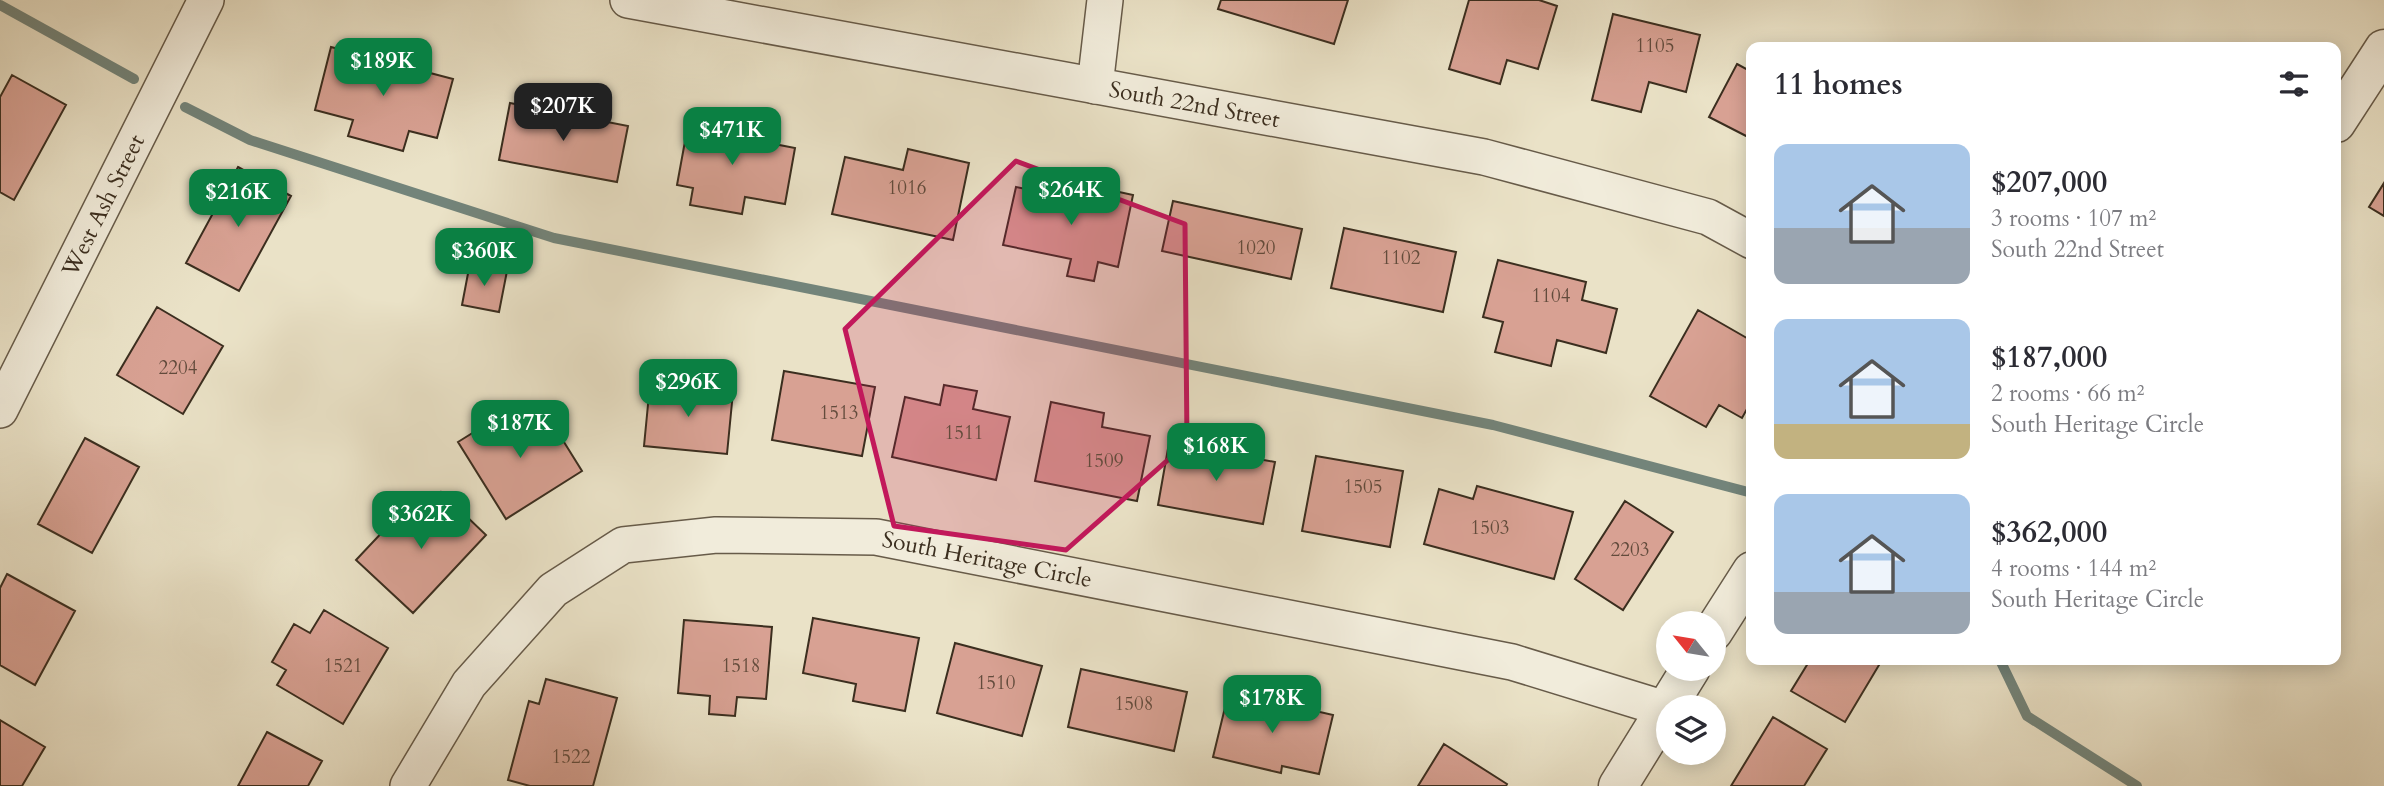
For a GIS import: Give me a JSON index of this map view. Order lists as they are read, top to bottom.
{
  "streets": {
    "street": ["South 22nd Street", "West Ash Street", "South Heritage Circle"]
  },
  "house_numbers": [
    "1105",
    "1016",
    "1020",
    "1102",
    "1104",
    "2204",
    "1513",
    "1511",
    "1509",
    "1505",
    "1503",
    "2203",
    "1521",
    "1518",
    "1510",
    "1508",
    "1522"
  ],
  "north": "top left",
  "page": {
    "price": [
      "$189K",
      "$207K",
      "$471K",
      "$264K",
      "$216K",
      "$360K",
      "$296K",
      "$187K",
      "$168K",
      "$362K",
      "$178K"
    ],
    "heading": "11 homes",
    "list": [
      {
        "name": "$207,000",
        "note": "3 rooms · 107 m² · South 22nd Street"
      },
      {
        "name": "$187,000",
        "note": "2 rooms · 66 m² · South Heritage Circle"
      },
      {
        "name": "$362,000",
        "note": "4 rooms · 144 m² · South Heritage Circle"
      }
    ]
  }
}
